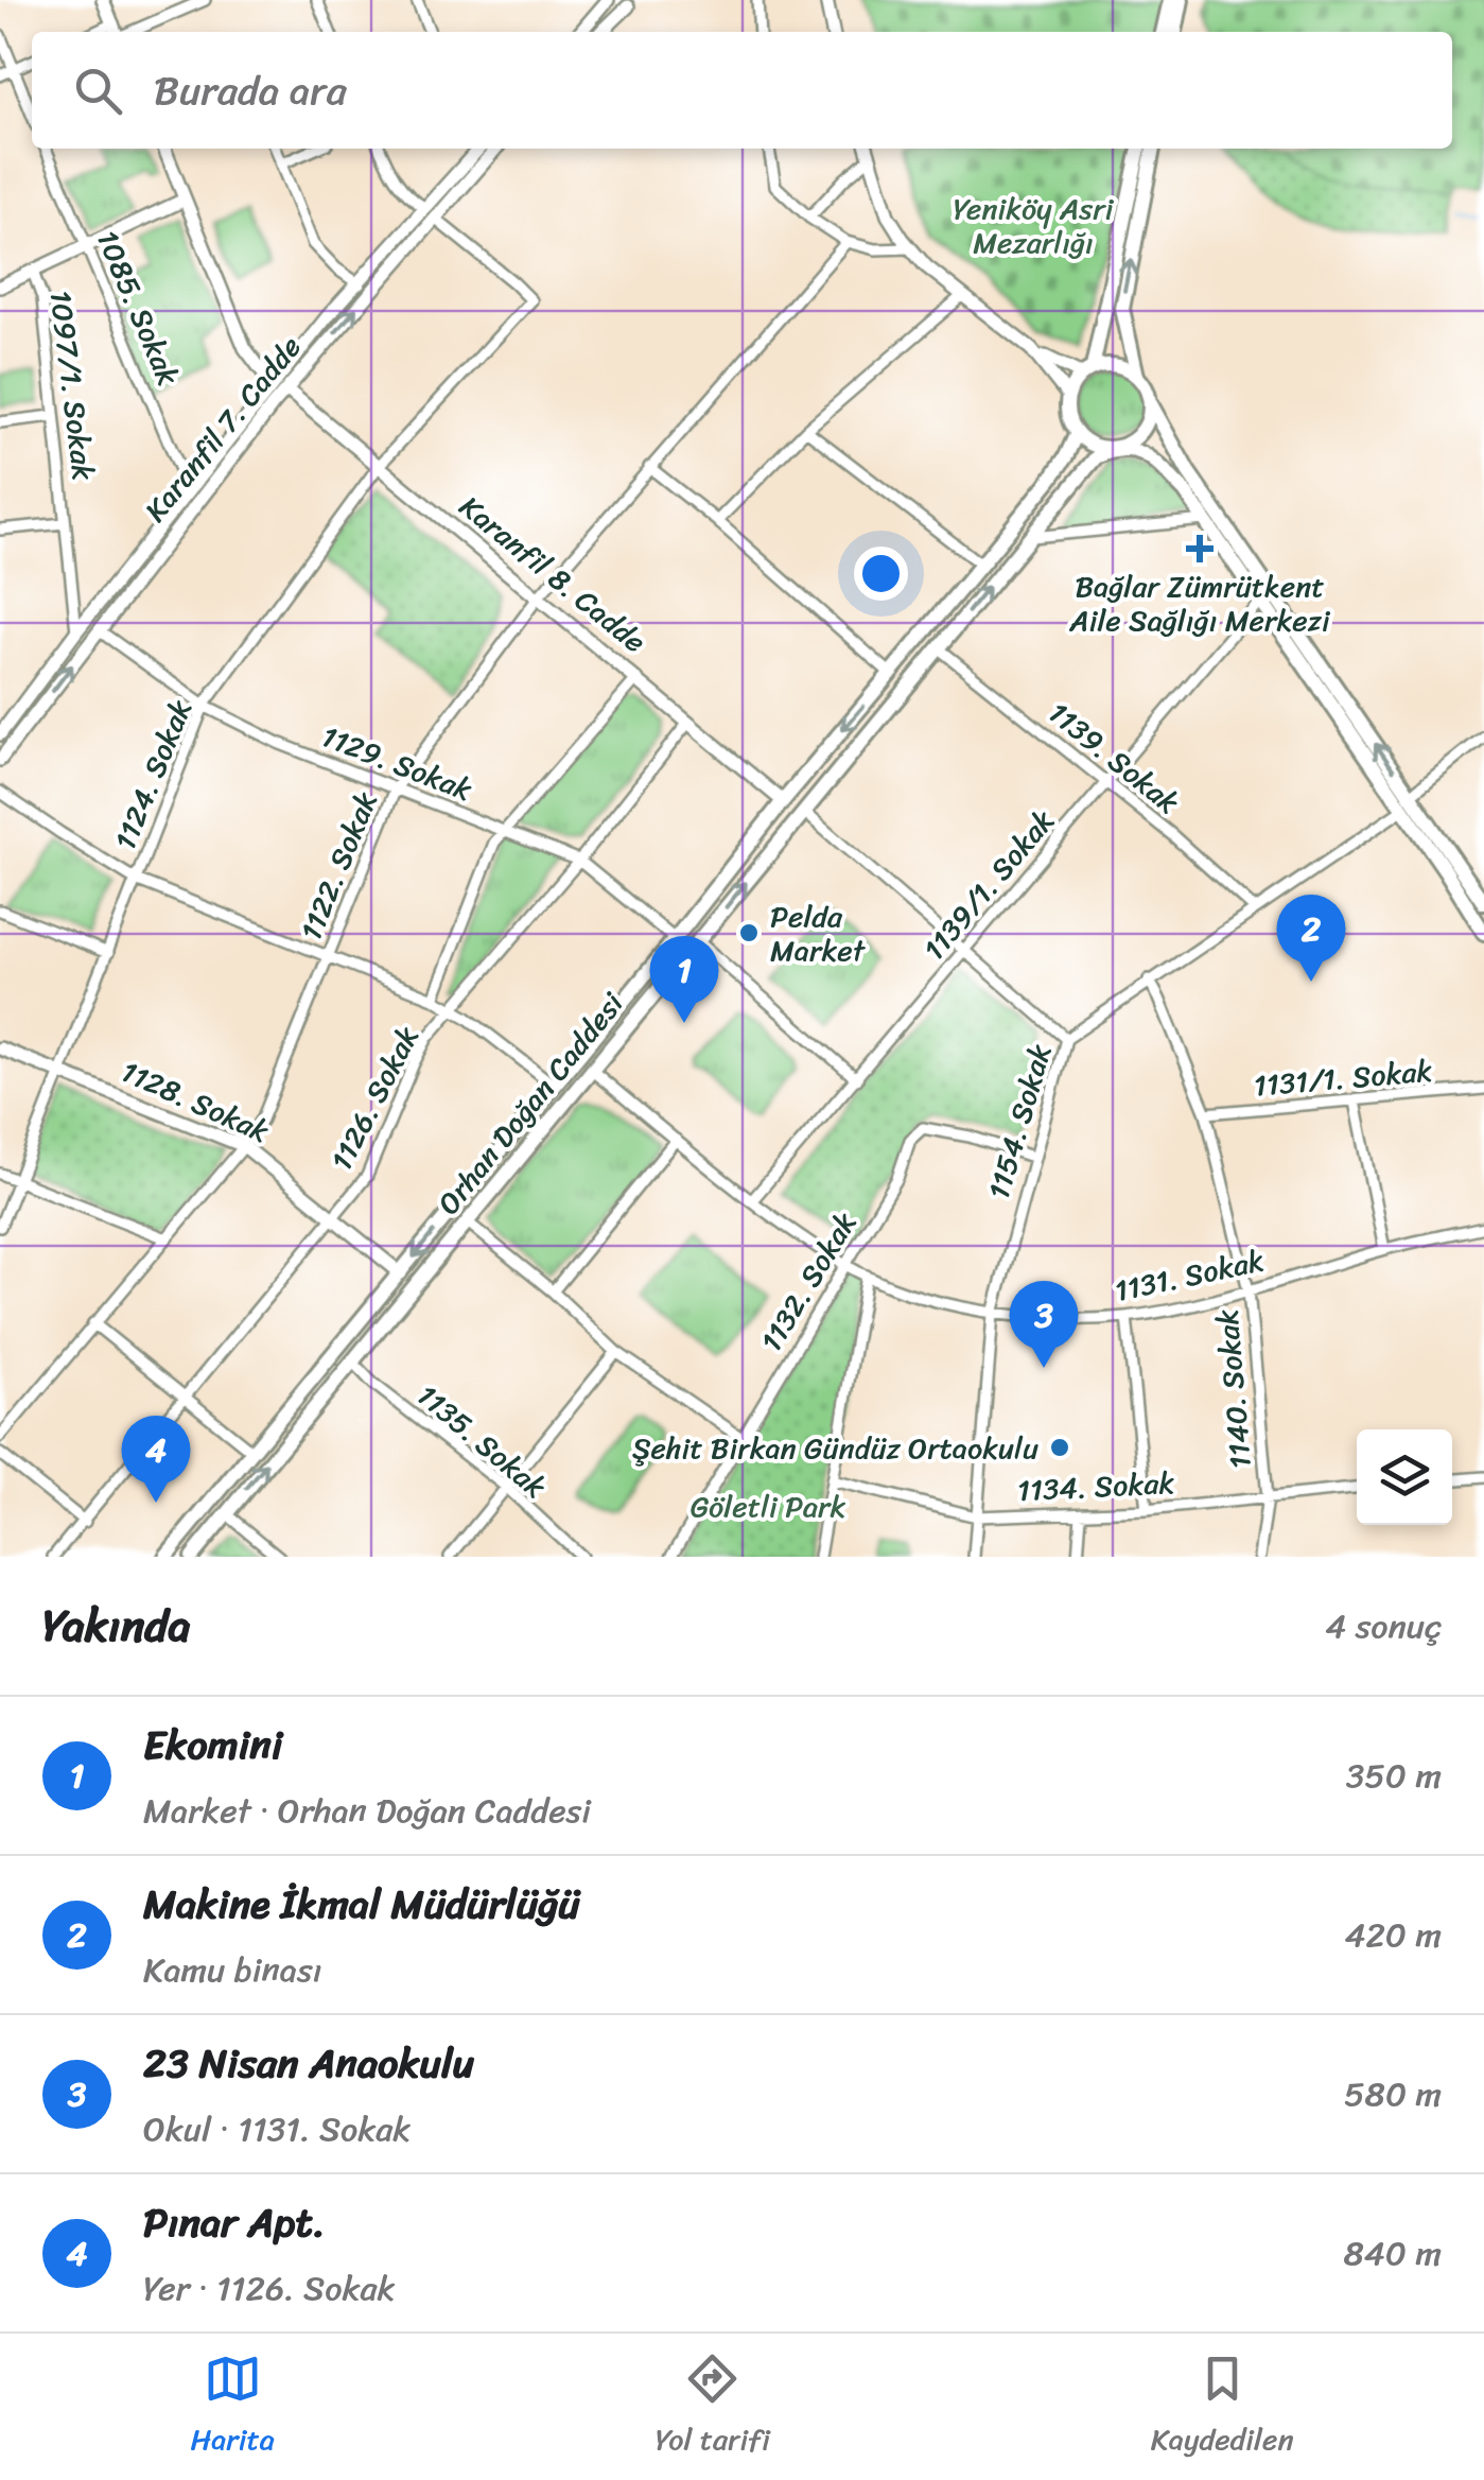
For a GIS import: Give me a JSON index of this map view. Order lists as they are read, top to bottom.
{
  "streets": {
    "main road": ["Orhan Doğan Caddesi"],
    "street": [
      "1085. Sokak",
      "1097/1. Sokak",
      "Karanfil 7. Cadde",
      "Karanfil 8. Cadde",
      "1139. Sokak",
      "1129. Sokak",
      "1124. Sokak",
      "1122. Sokak",
      "1139/1. Sokak",
      "1131/1. Sokak",
      "1126. Sokak",
      "1128. Sokak",
      "1154. Sokak",
      "1131. Sokak",
      "1132. Sokak",
      "1140. Sokak",
      "1135. Sokak",
      "1134. Sokak"
    ]
  },
  "crossings": [
    ["1085. Sokak", "Karanfil 7. Cadde"],
    ["1097/1. Sokak", "Karanfil 7. Cadde"],
    ["Karanfil 7. Cadde", "Karanfil 8. Cadde"],
    ["Karanfil 7. Cadde", "1129. Sokak"],
    ["Karanfil 7. Cadde", "1124. Sokak"],
    ["Karanfil 8. Cadde", "1124. Sokak"],
    ["Karanfil 8. Cadde", "1122. Sokak"],
    ["Karanfil 8. Cadde", "1126. Sokak"],
    ["1139. Sokak", "1139/1. Sokak"],
    ["1139. Sokak", "Orhan Doğan Caddesi"],
    ["1139. Sokak", "1154. Sokak"],
    ["1129. Sokak", "1124. Sokak"],
    ["1129. Sokak", "1122. Sokak"],
    ["1129. Sokak", "1126. Sokak"],
    ["1124. Sokak", "1128. Sokak"],
    ["1122. Sokak", "1128. Sokak"],
    ["1139/1. Sokak", "1131. Sokak"],
    ["1131/1. Sokak", "1140. Sokak"],
    ["1126. Sokak", "1128. Sokak"],
    ["Orhan Doğan Caddesi", "1131. Sokak"],
    ["Orhan Doğan Caddesi", "1135. Sokak"],
    ["1154. Sokak", "1131. Sokak"],
    ["1154. Sokak", "1132. Sokak"],
    ["1154. Sokak", "1140. Sokak"],
    ["1154. Sokak", "1134. Sokak"],
    ["1131. Sokak", "1132. Sokak"],
    ["1131. Sokak", "1140. Sokak"],
    ["1140. Sokak", "1134. Sokak"]
  ],
  "parks": ["Yeniköy Asri Mezarlığı", "Göletli Park"],
  "places": {
    "health": ["Bağlar Zümrütkent Aile Sağlığı Merkezi"],
    "other": ["Pelda Market", "Şehit Birkan Gündüz Ortaokulu"]
  },
  "page": {
    "search": "Burada ara",
    "pins": [
      "2",
      "1",
      "3",
      "4"
    ],
    "heading": ["Yakında", "4 sonuç"],
    "list": [
      {
        "mark": "1",
        "name": "Ekomini",
        "note": "Market · Orhan Doğan Caddesi",
        "value": "350 m"
      },
      {
        "mark": "2",
        "name": "Makine İkmal Müdürlüğü",
        "note": "Kamu binası",
        "value": "420 m"
      },
      {
        "mark": "3",
        "name": "23 Nisan Anaokulu",
        "note": "Okul · 1131. Sokak",
        "value": "580 m"
      },
      {
        "mark": "4",
        "name": "Pınar Apt.",
        "note": "Yer · 1126. Sokak",
        "value": "840 m"
      }
    ],
    "nav": ["Harita", "Yol tarifi", "Kaydedilen"]
  }
}
